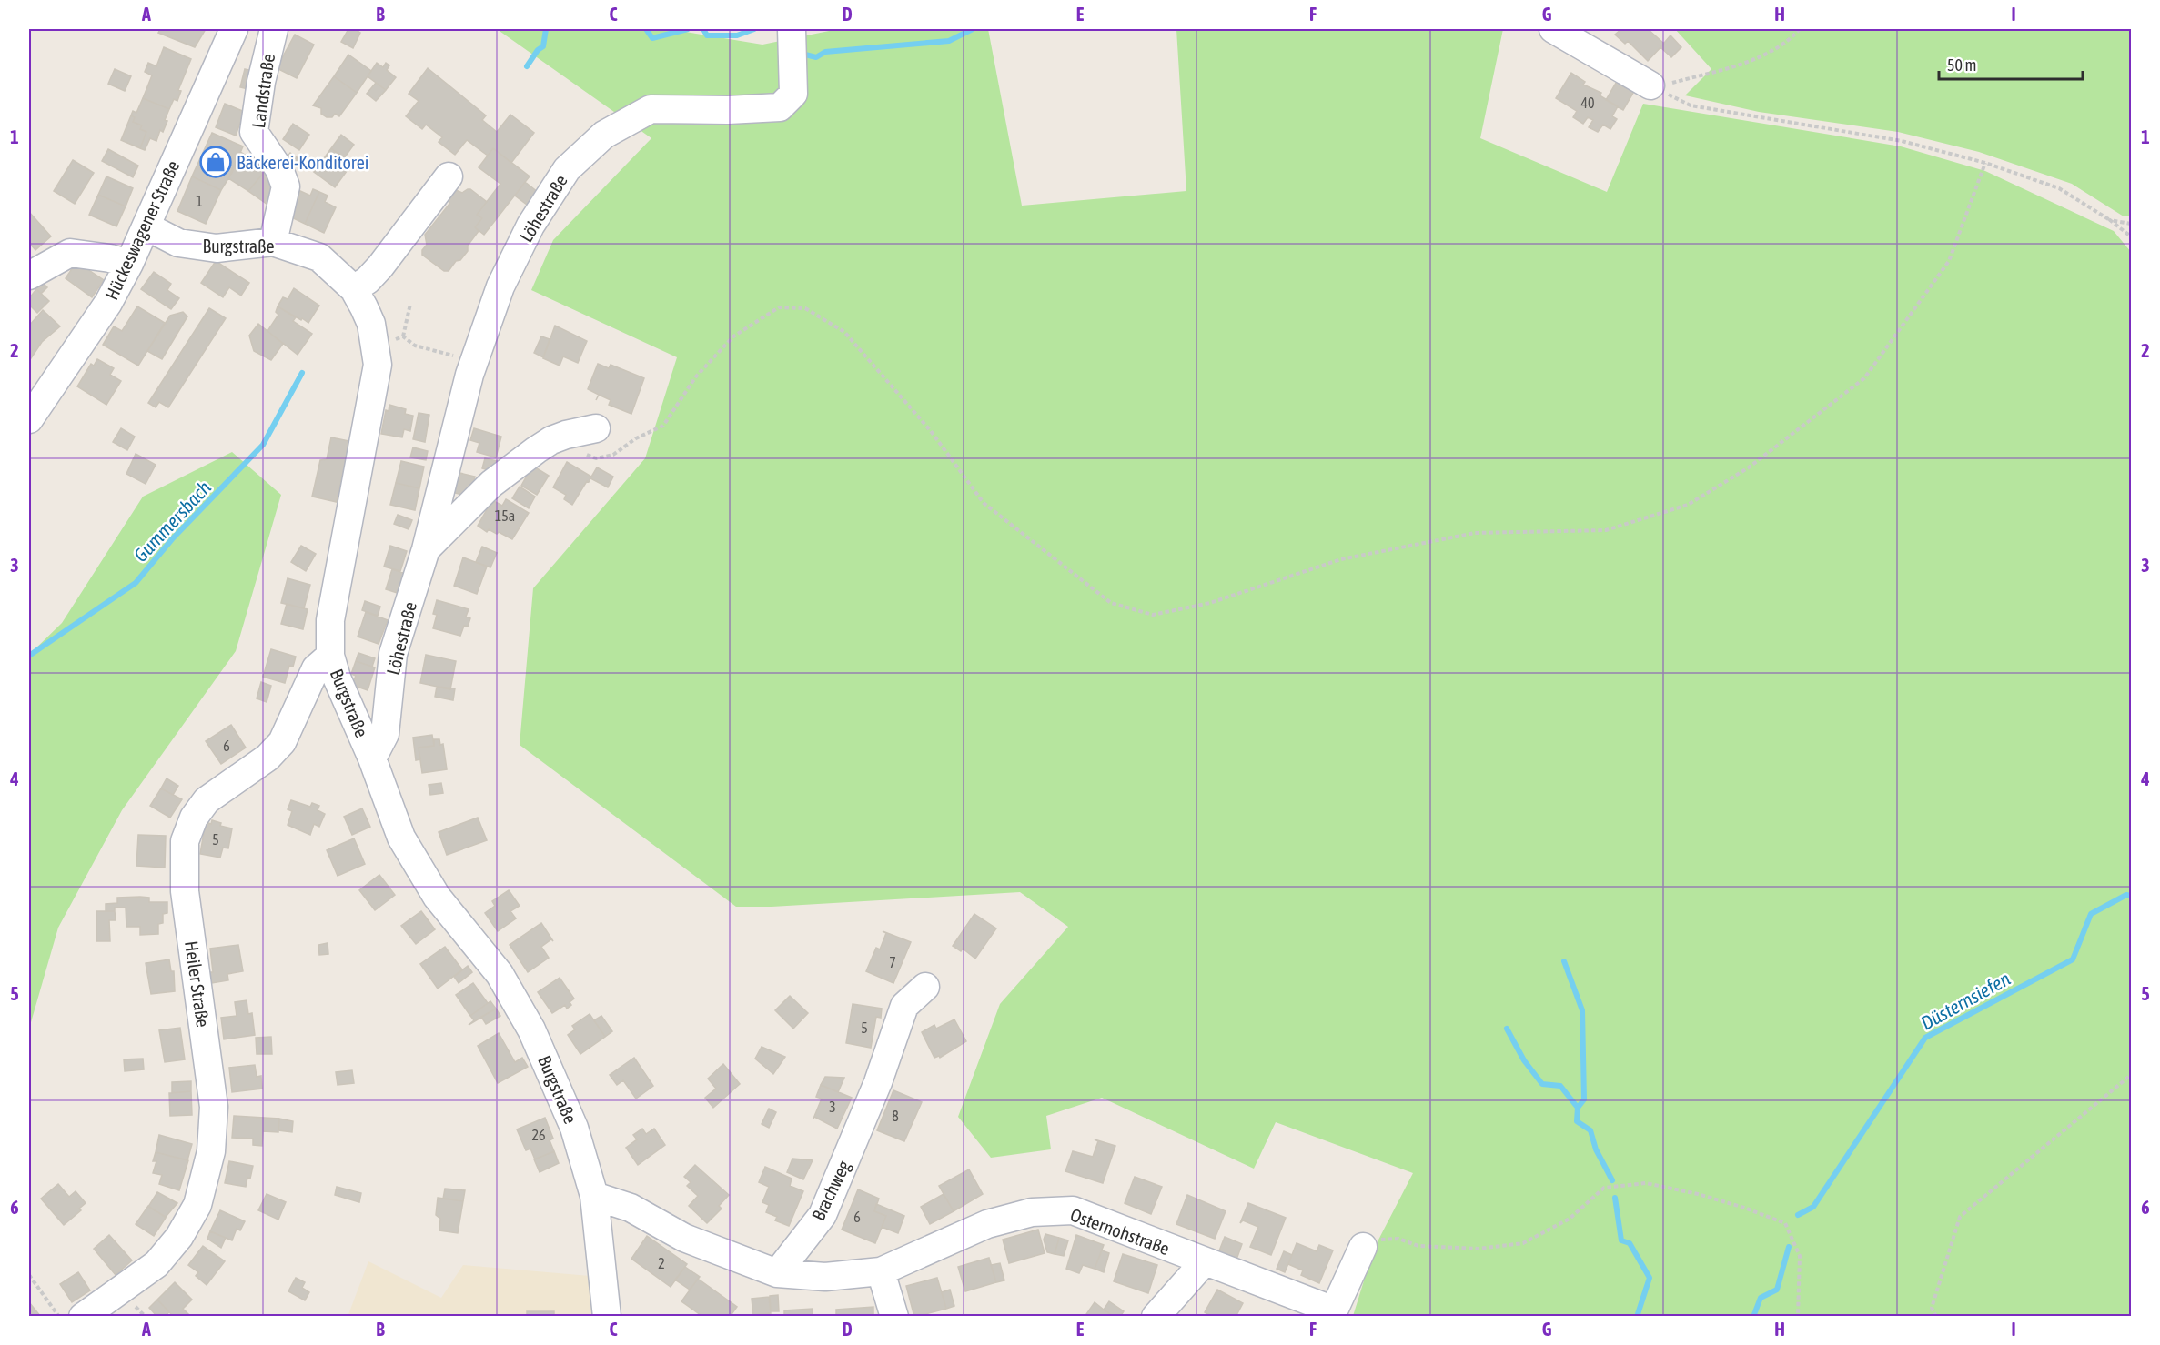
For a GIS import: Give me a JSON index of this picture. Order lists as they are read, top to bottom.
{
  "streets": {
    "street": [
      "Landstraße",
      "Löhestraße",
      "Hückeswagener Straße",
      "Burgstraße",
      "Heiler Straße",
      "Brachweg",
      "Osternohstraße"
    ]
  },
  "crossings": [
    ["Landstraße", "Burgstraße"],
    ["Löhestraße", "Burgstraße"],
    ["Hückeswagener Straße", "Burgstraße"],
    ["Burgstraße", "Heiler Straße"],
    ["Brachweg", "Osternohstraße"]
  ],
  "water": ["Gummersbach", "Düsternsiefen"],
  "places": {
    "shop": ["Bäckerei-Konditorei"]
  },
  "house_numbers": [
    "40",
    "1",
    "15a",
    "6",
    "5",
    "7",
    "5",
    "3",
    "8",
    "26",
    "6",
    "2"
  ],
  "scale_bar": "50 m",
  "grid": {
    "columns": [
      "A",
      "B",
      "C",
      "D",
      "E",
      "F",
      "G",
      "H",
      "I"
    ],
    "rows": [
      "1",
      "2",
      "3",
      "4",
      "5",
      "6"
    ]
  }
}
